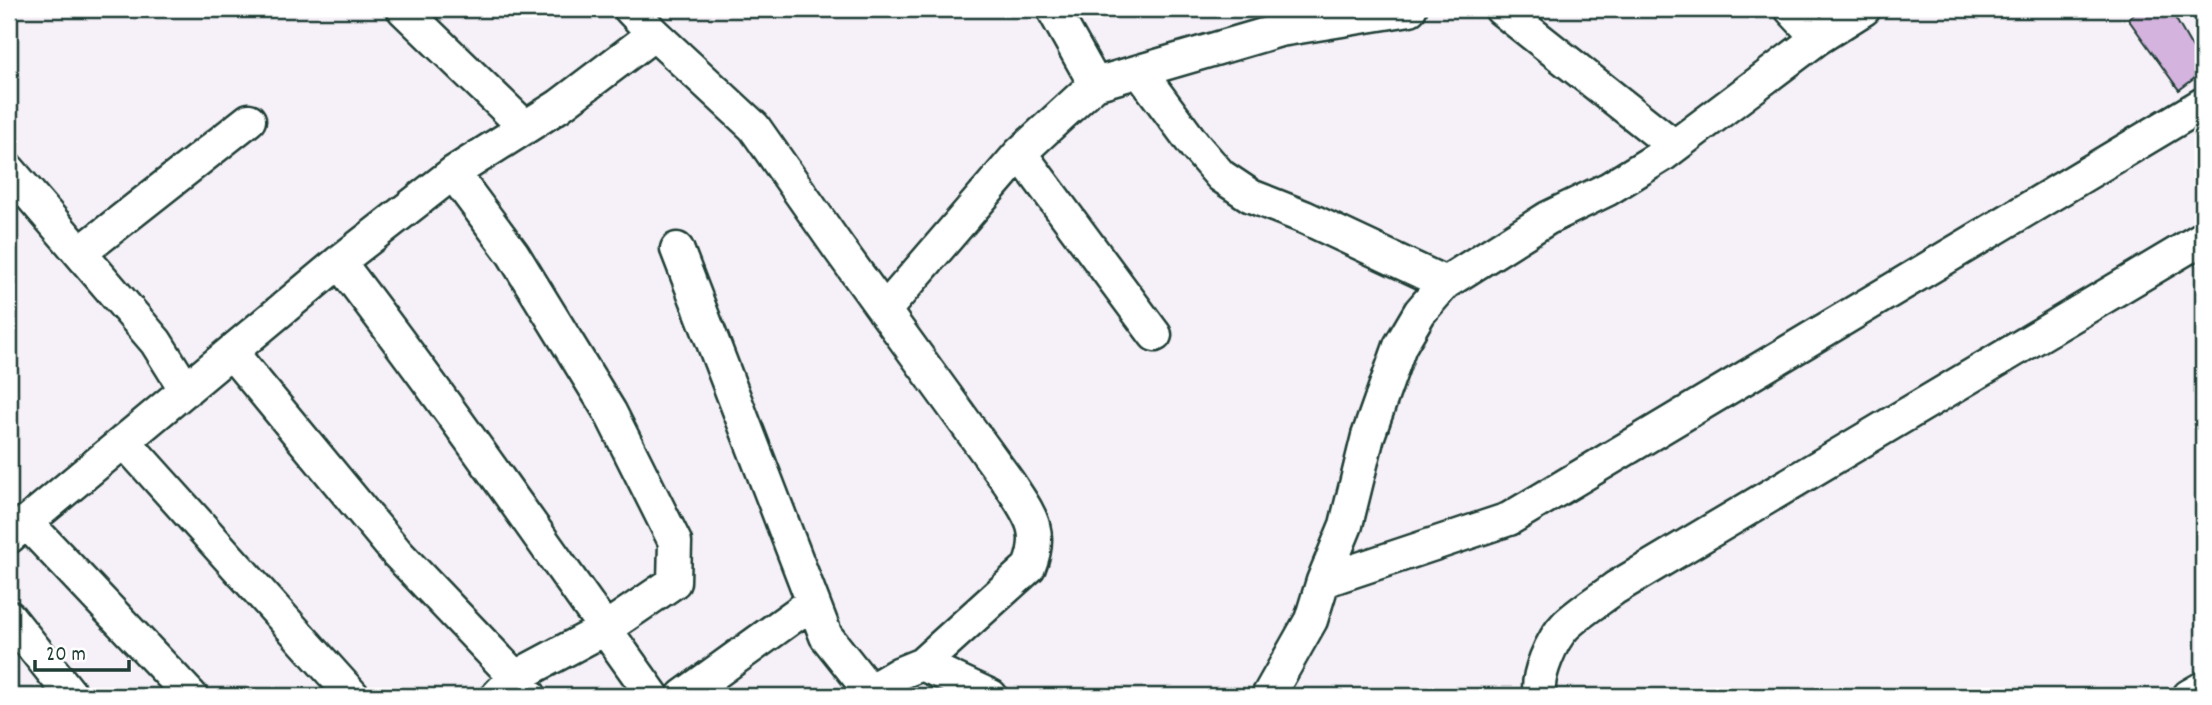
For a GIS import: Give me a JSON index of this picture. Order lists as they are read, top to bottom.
{
  "scale_bar": "20 m"
}
